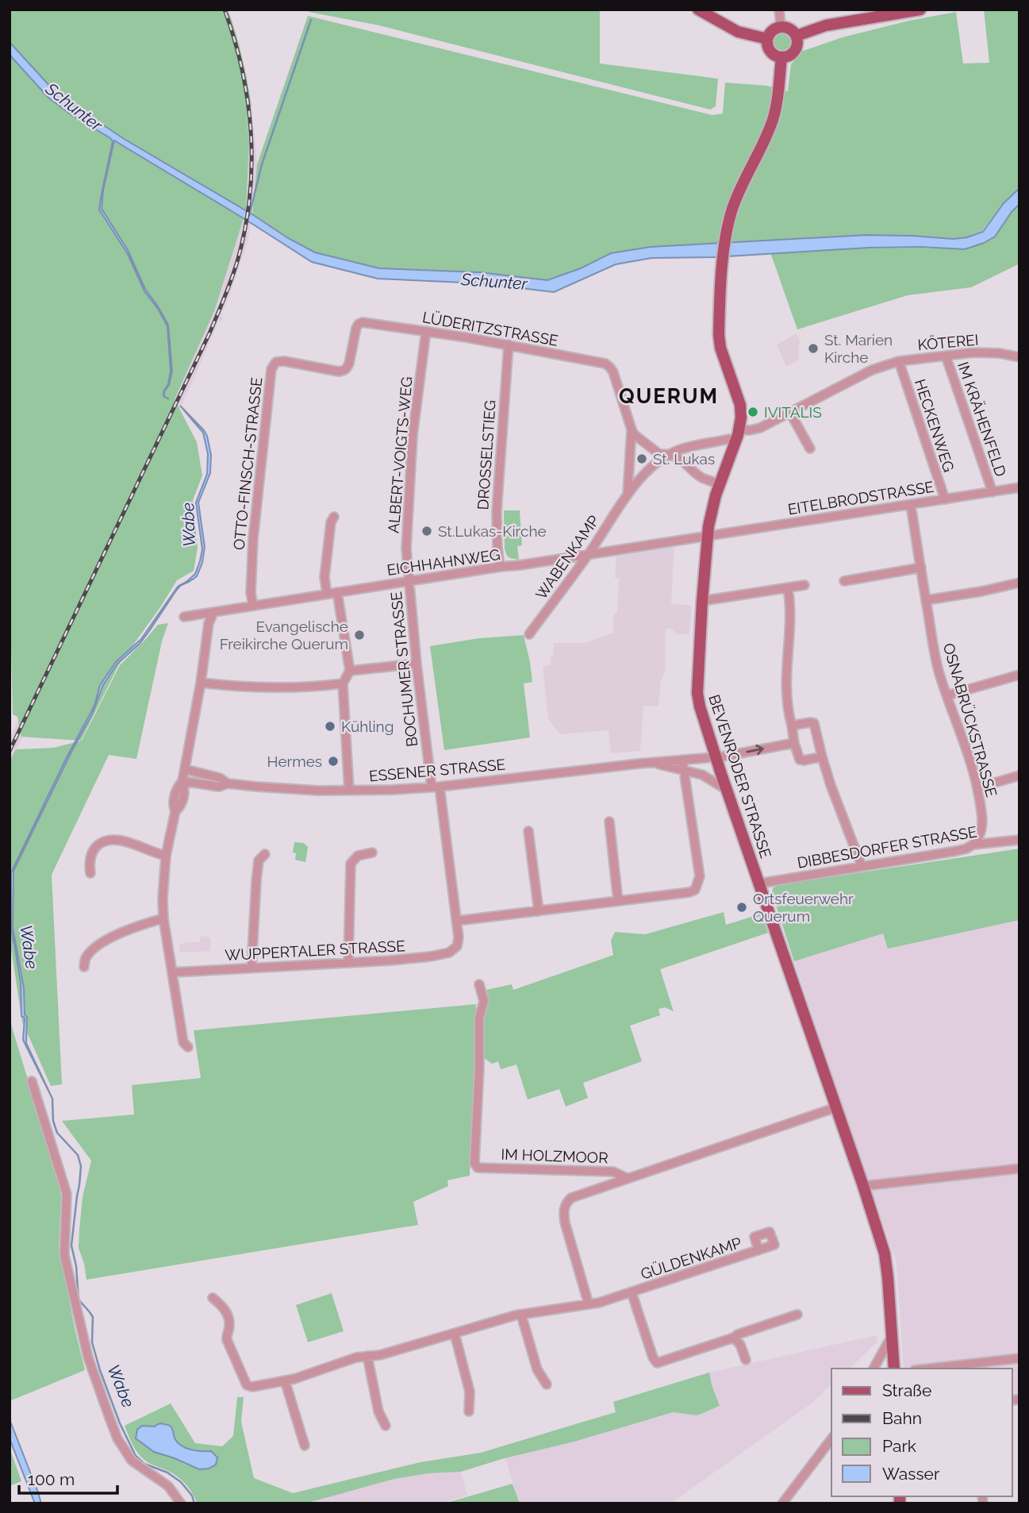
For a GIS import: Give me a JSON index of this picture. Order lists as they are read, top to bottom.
{
  "streets": {
    "main road": ["BEVENRODER STRASSE"],
    "street": [
      "LÜDERITZSTRASSE",
      "KÖTEREI",
      "IM KRÄHENFELD",
      "HECKENWEG",
      "ALBERT-VOIGTS-WEG",
      "DROSSELSTIEG",
      "OTTO-FINSCH-STRASSE",
      "EITELBRODSTRASSE",
      "WABENKAMP",
      "EICHHAHNWEG",
      "BOCHUMER STRASSE",
      "OSNABRÜCKSTRASSE",
      "ESSENER STRASSE",
      "DIBBESDORFER STRASSE",
      "WUPPERTALER STRASSE",
      "IM HOLZMOOR",
      "GÜLDENKAMP"
    ]
  },
  "crossings": [
    ["LÜDERITZSTRASSE", "ALBERT-VOIGTS-WEG"],
    ["LÜDERITZSTRASSE", "DROSSELSTIEG"],
    ["LÜDERITZSTRASSE", "OTTO-FINSCH-STRASSE"],
    ["KÖTEREI", "IM KRÄHENFELD"],
    ["KÖTEREI", "HECKENWEG"],
    ["KÖTEREI", "BEVENRODER STRASSE"],
    ["IM KRÄHENFELD", "EITELBRODSTRASSE"],
    ["HECKENWEG", "EITELBRODSTRASSE"],
    ["ALBERT-VOIGTS-WEG", "EICHHAHNWEG"],
    ["ALBERT-VOIGTS-WEG", "BOCHUMER STRASSE"],
    ["DROSSELSTIEG", "EICHHAHNWEG"],
    ["OTTO-FINSCH-STRASSE", "EICHHAHNWEG"],
    ["EITELBRODSTRASSE", "EICHHAHNWEG"],
    ["EITELBRODSTRASSE", "OSNABRÜCKSTRASSE"],
    ["EITELBRODSTRASSE", "BEVENRODER STRASSE"],
    ["WABENKAMP", "EICHHAHNWEG"],
    ["EICHHAHNWEG", "BOCHUMER STRASSE"],
    ["EICHHAHNWEG", "BEVENRODER STRASSE"],
    ["BOCHUMER STRASSE", "ESSENER STRASSE"],
    ["BOCHUMER STRASSE", "WUPPERTALER STRASSE"],
    ["OSNABRÜCKSTRASSE", "DIBBESDORFER STRASSE"],
    ["ESSENER STRASSE", "BEVENRODER STRASSE"],
    ["BEVENRODER STRASSE", "DIBBESDORFER STRASSE"],
    ["BEVENRODER STRASSE", "IM HOLZMOOR"]
  ],
  "districts": ["QUERUM"],
  "water": ["Schunter", "Wabe"],
  "places": [
    "St. Marien Kirche",
    "IVITALIS",
    "St. Lukas",
    "St.Lukas-Kirche",
    "Evangelische Freikirche Querum",
    "Kühling",
    "Hermes",
    "Ortsfeuerwehr Querum"
  ],
  "legend": [
    "Straße",
    "Bahn",
    "Park",
    "Wasser"
  ],
  "scale_bar": "100 m"
}
